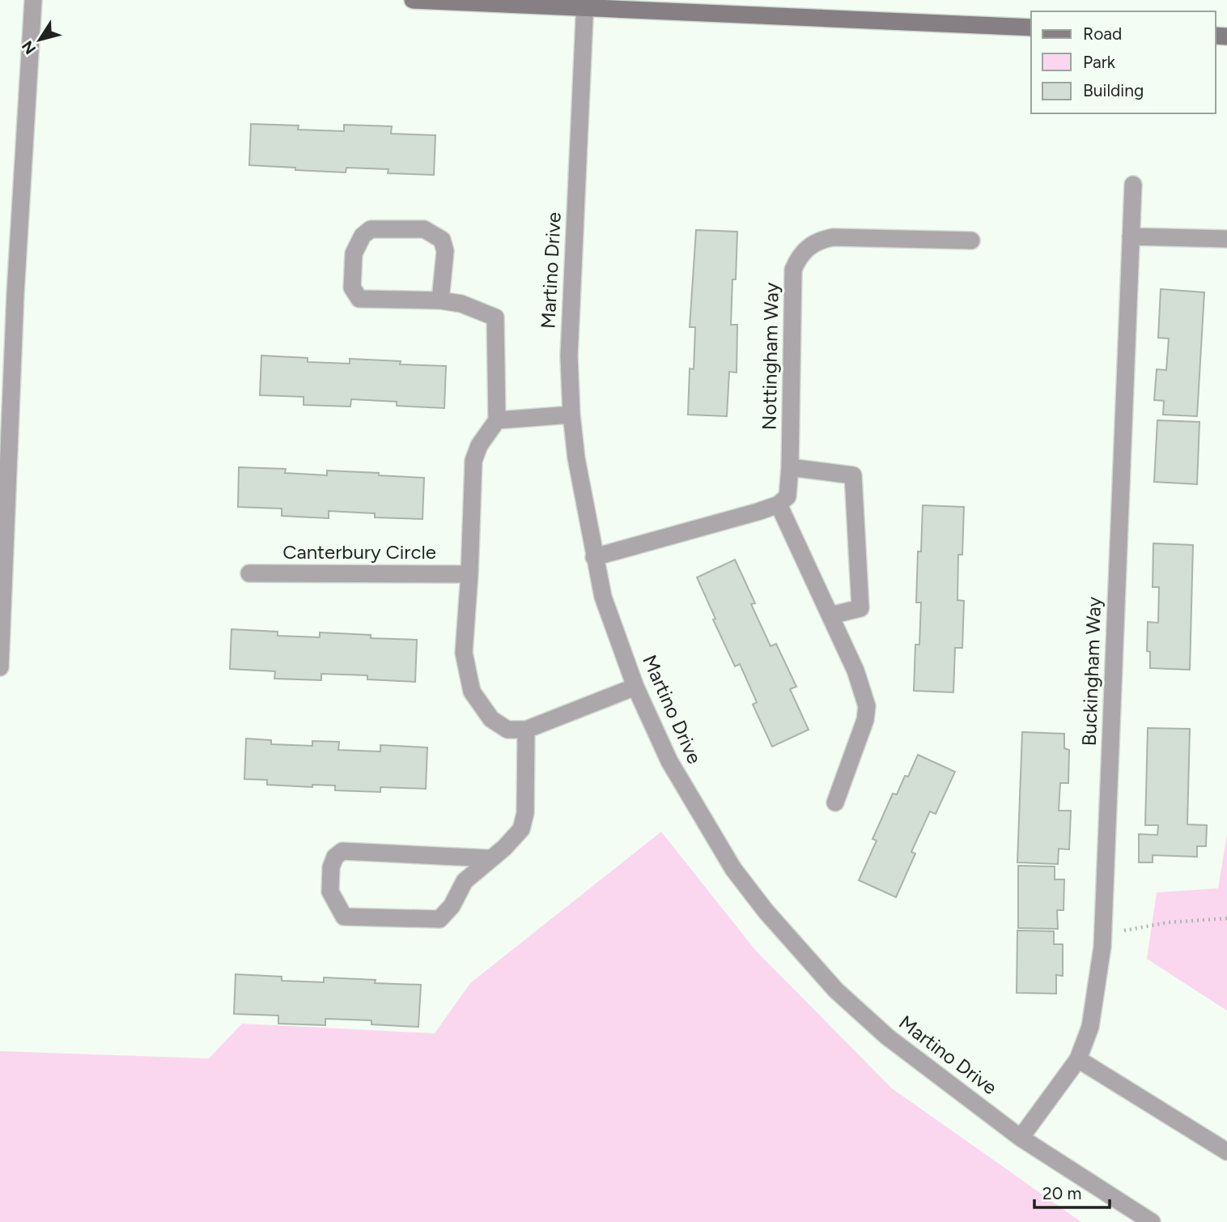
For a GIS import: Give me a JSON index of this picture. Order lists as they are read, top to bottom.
{
  "streets": {
    "street": [
      "Martino Drive",
      "Nottingham Way",
      "Canterbury Circle",
      "Buckingham Way"
    ]
  },
  "crossings": [
    ["Martino Drive", "Buckingham Way"]
  ],
  "legend": ["Road", "Park", "Building"],
  "scale_bar": "20 m",
  "north": "bottom left"
}
